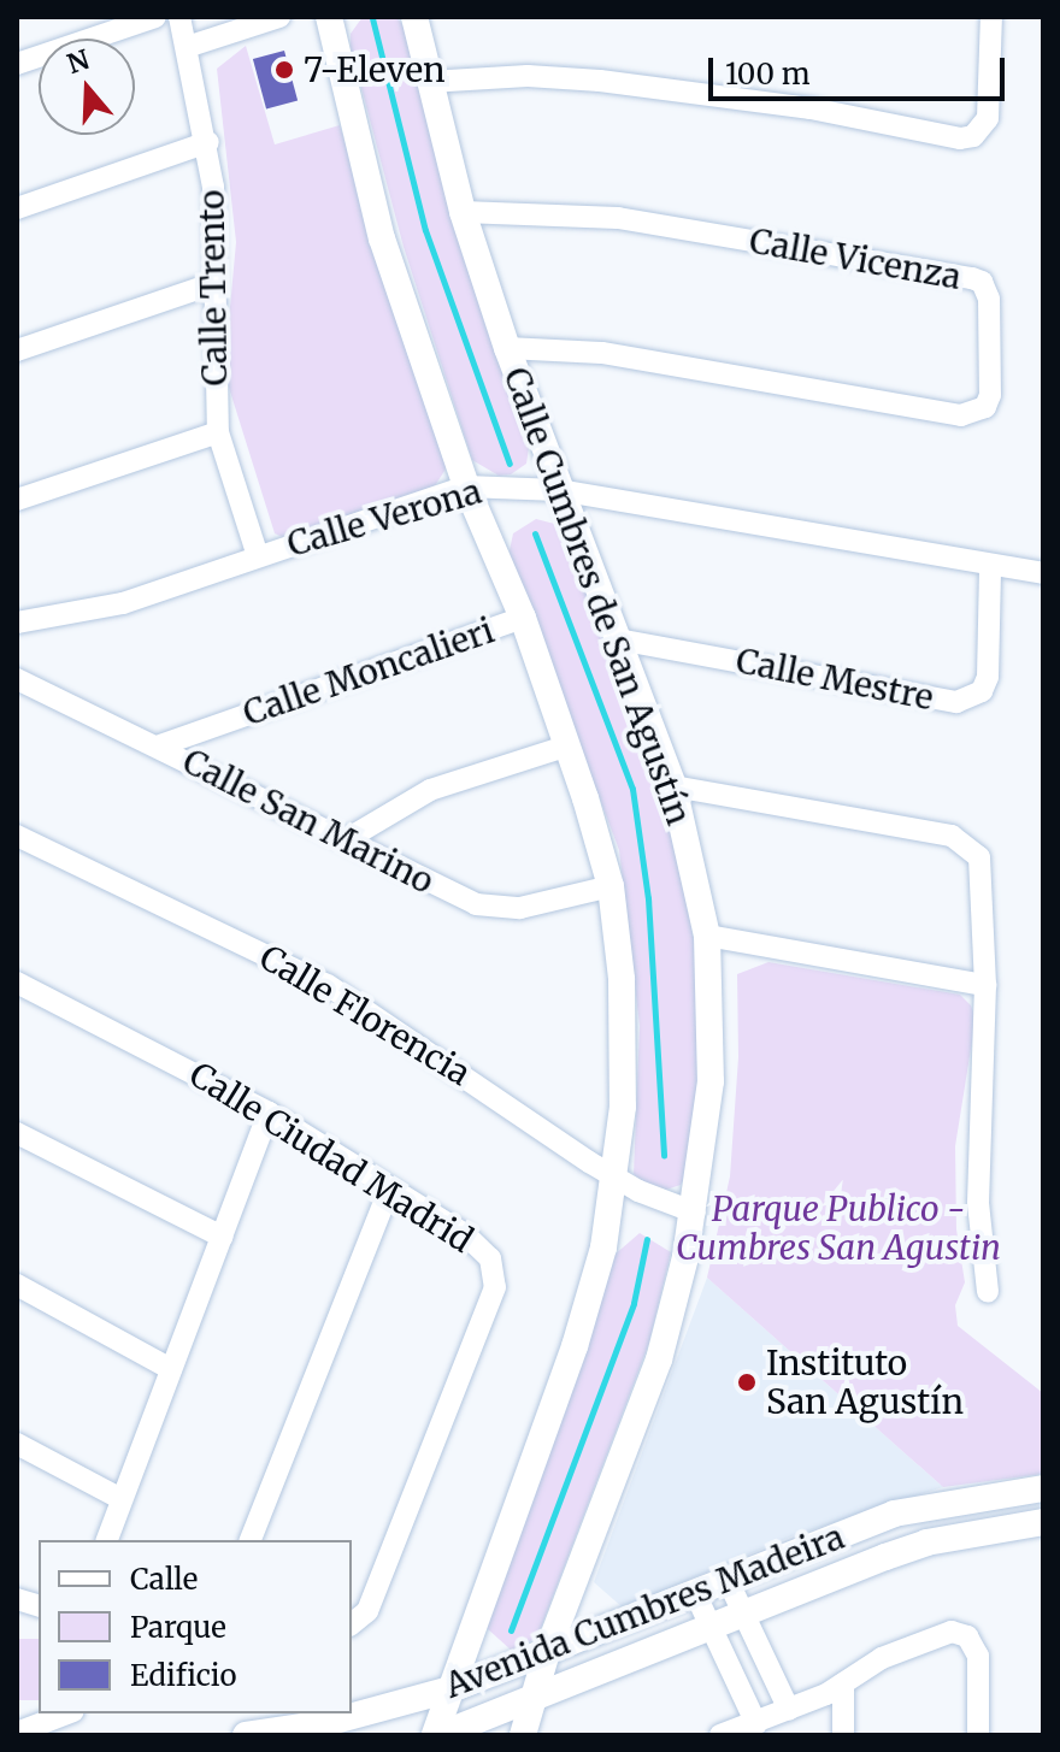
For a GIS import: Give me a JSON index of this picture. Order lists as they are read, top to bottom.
{
  "streets": {
    "street": [
      "Calle Vicenza",
      "Calle Trento",
      "Calle Verona",
      "Calle Cumbres de San Agustín",
      "Calle Moncalieri",
      "Calle Mestre",
      "Calle San Marino",
      "Calle Florencia",
      "Calle Ciudad Madrid",
      "Avenida Cumbres Madeira"
    ]
  },
  "crossings": [
    ["Calle Vicenza", "Calle Cumbres de San Agustín"],
    ["Calle Trento", "Calle Verona"],
    ["Calle Verona", "Calle Cumbres de San Agustín"],
    ["Calle Verona", "Calle Mestre"],
    ["Calle Cumbres de San Agustín", "Calle Mestre"],
    ["Calle Cumbres de San Agustín", "Calle Florencia"],
    ["Calle Cumbres de San Agustín", "Avenida Cumbres Madeira"],
    ["Calle Moncalieri", "Calle San Marino"]
  ],
  "parks": ["Parque Publico - Cumbres San Agustin"],
  "places": ["7-Eleven", "Instituto San Agustín"],
  "legend": ["Calle", "Parque", "Edificio"],
  "scale_bar": "100 m",
  "north": "top"
}
